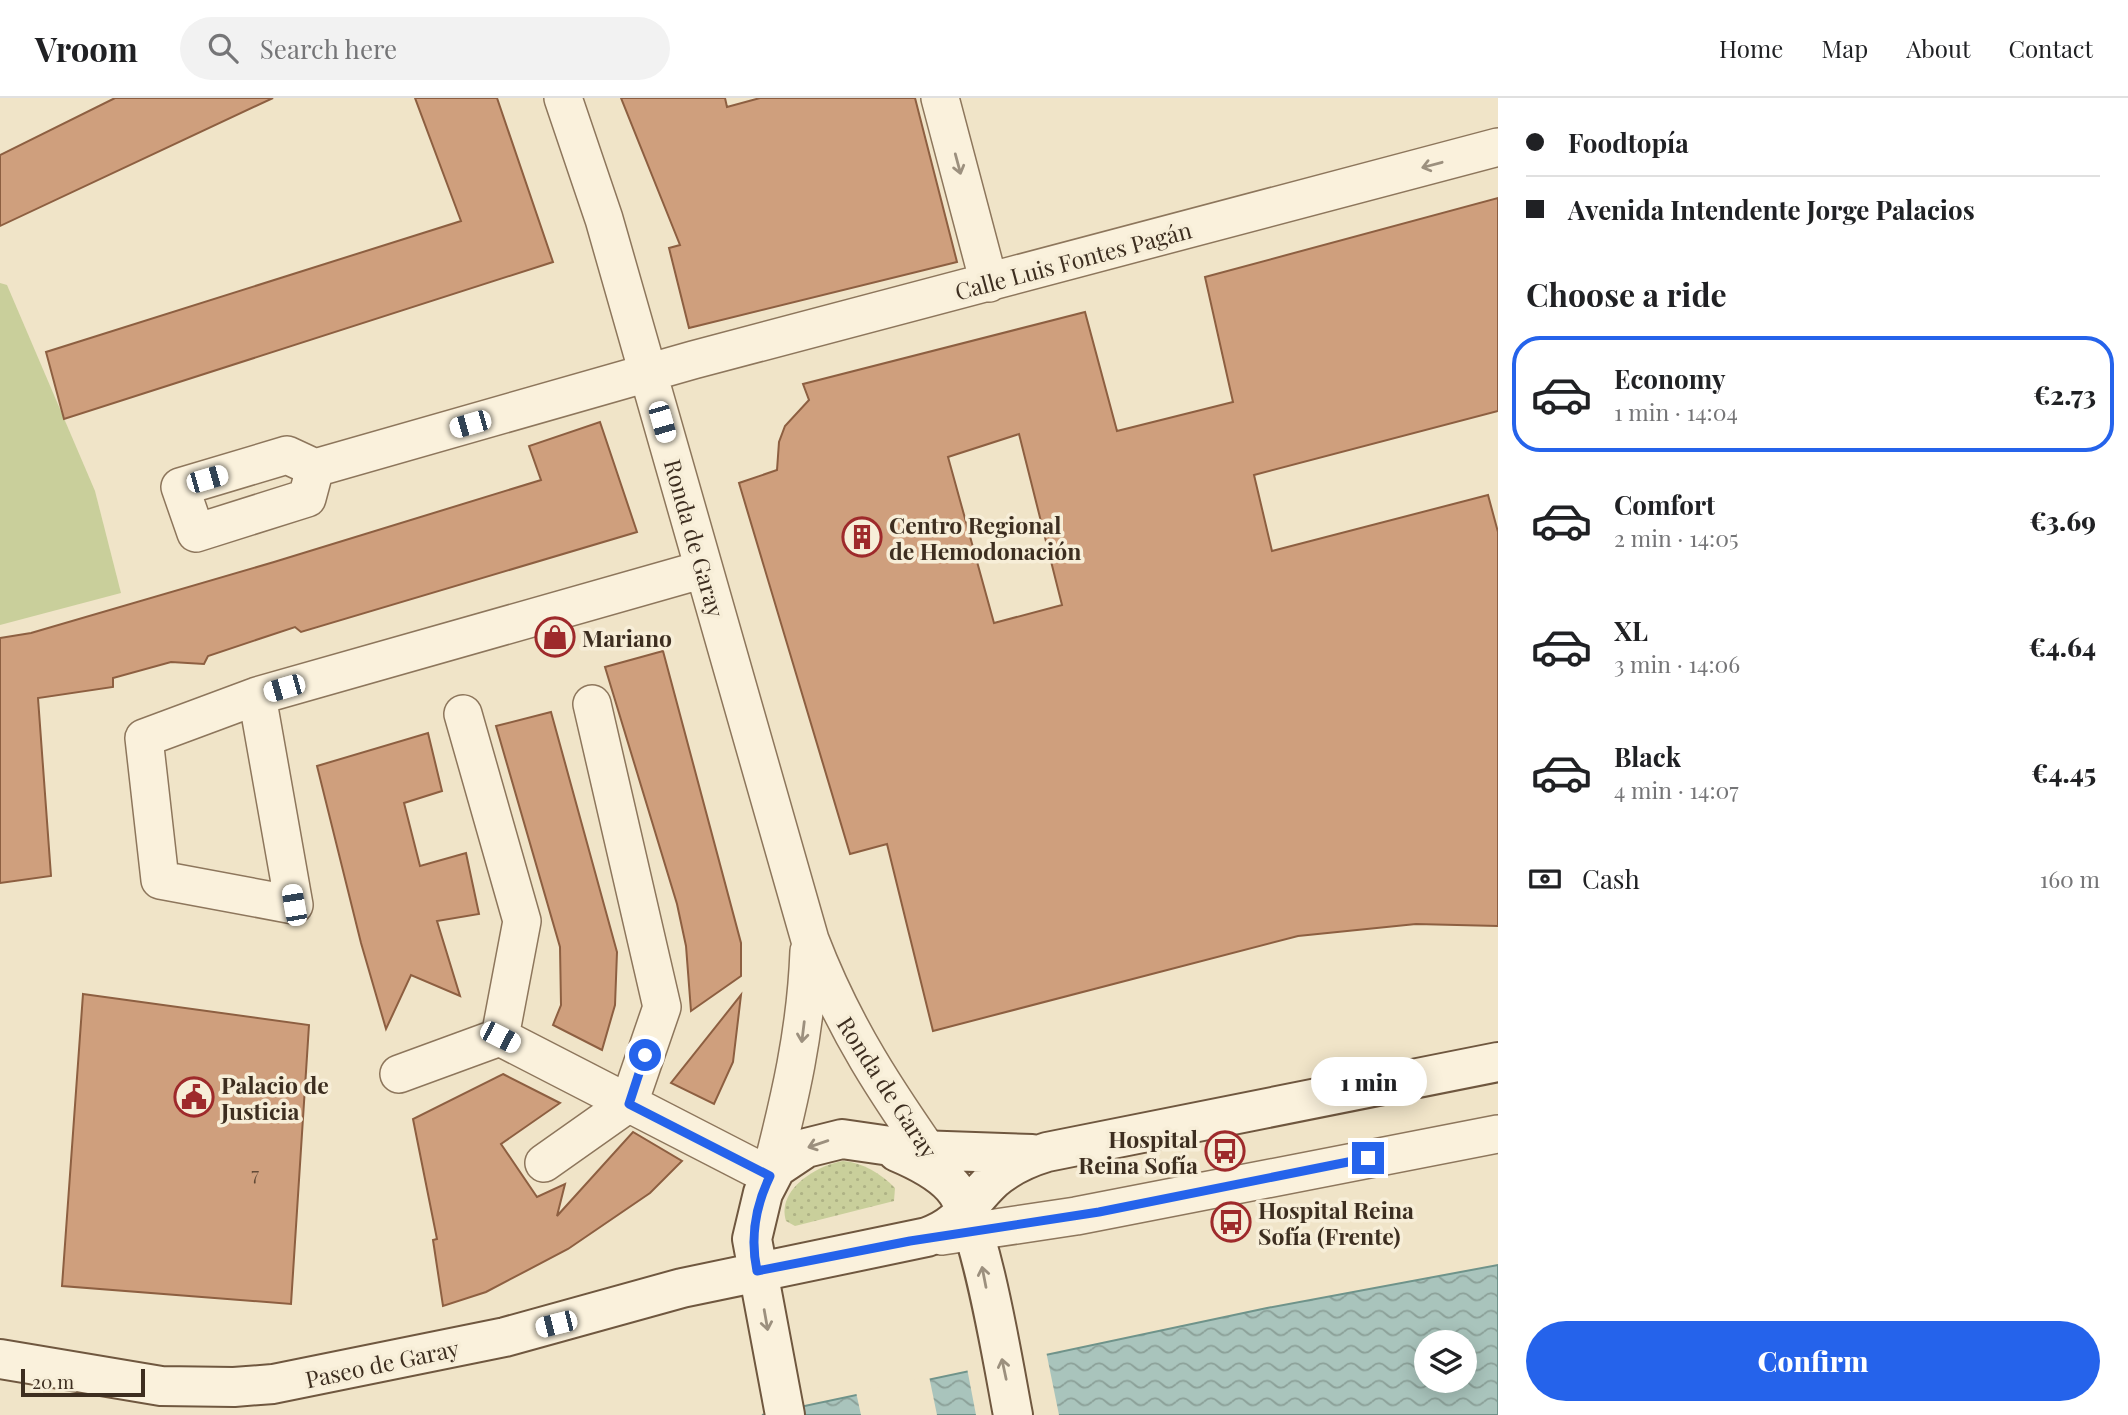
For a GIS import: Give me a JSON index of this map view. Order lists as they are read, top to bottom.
{
  "streets": {
    "main road": ["Ronda de Garay", "Paseo de Garay"],
    "street": ["Calle Luis Fontes Pagán"]
  },
  "crossings": [
    ["Calle Luis Fontes Pagán", "Ronda de Garay"],
    ["Ronda de Garay", "Paseo de Garay"]
  ],
  "one_way": ["Calle Luis Fontes Pagán"],
  "places": {
    "building": ["Centro Regional de Hemodonación"],
    "shop": ["Mariano"],
    "public building": ["Palacio de Justicia"],
    "bus stop": ["Hospital Reina Sofía", "Hospital Reina Sofía (Frente)"]
  },
  "house_numbers": ["7"],
  "scale_bar": "20 m",
  "page": {
    "header": "Vroom",
    "search": "Search here",
    "nav": [
      "Home",
      "Map",
      "About",
      "Contact"
    ],
    "banner": ["Foodtopía", "Avenida Intendente Jorge Palacios"],
    "heading": "Choose a ride",
    "list": [
      {
        "name": "Economy",
        "note": "1 min · 14:04",
        "value": "€2.73"
      },
      {
        "name": "Comfort",
        "note": "2 min · 14:05",
        "value": "€3.69"
      },
      {
        "name": "XL",
        "note": "3 min · 14:06",
        "value": "€4.64"
      },
      {
        "name": "Black",
        "note": "4 min · 14:07",
        "value": "€4.45"
      }
    ],
    "pay": ["Cash", "160 m"],
    "bubble": "1 min",
    "buttons": "Confirm",
    "scale": "20 m"
  }
}
